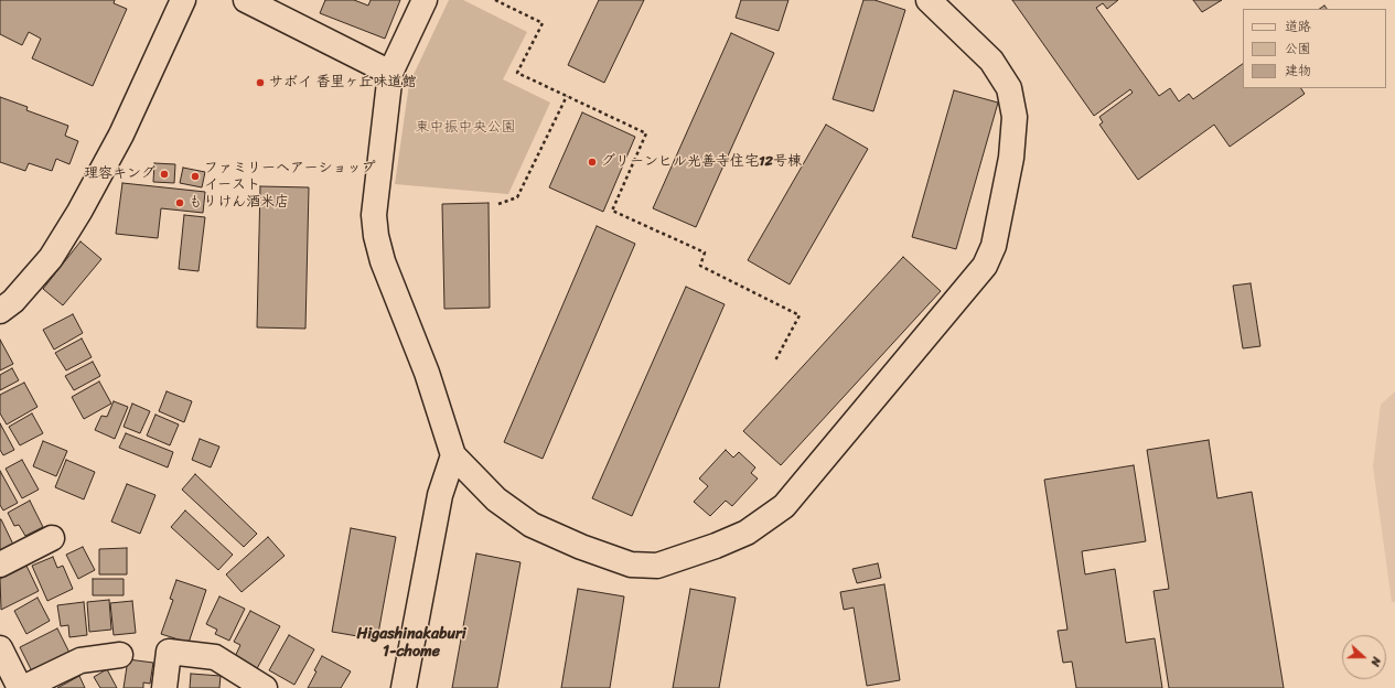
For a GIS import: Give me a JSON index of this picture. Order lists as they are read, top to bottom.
{
  "districts": ["Higashinakaburi 1-chome"],
  "parks": ["東中振中央公園"],
  "places": [
    "サボイ 香里ヶ丘味道館",
    "グリーンヒル光善寺住宅12号棟",
    "理容キング",
    "ファミリーヘアーショップ イースト",
    "もりけん酒米店"
  ],
  "legend": ["道路", "公園", "建物"],
  "north": "right"
}
